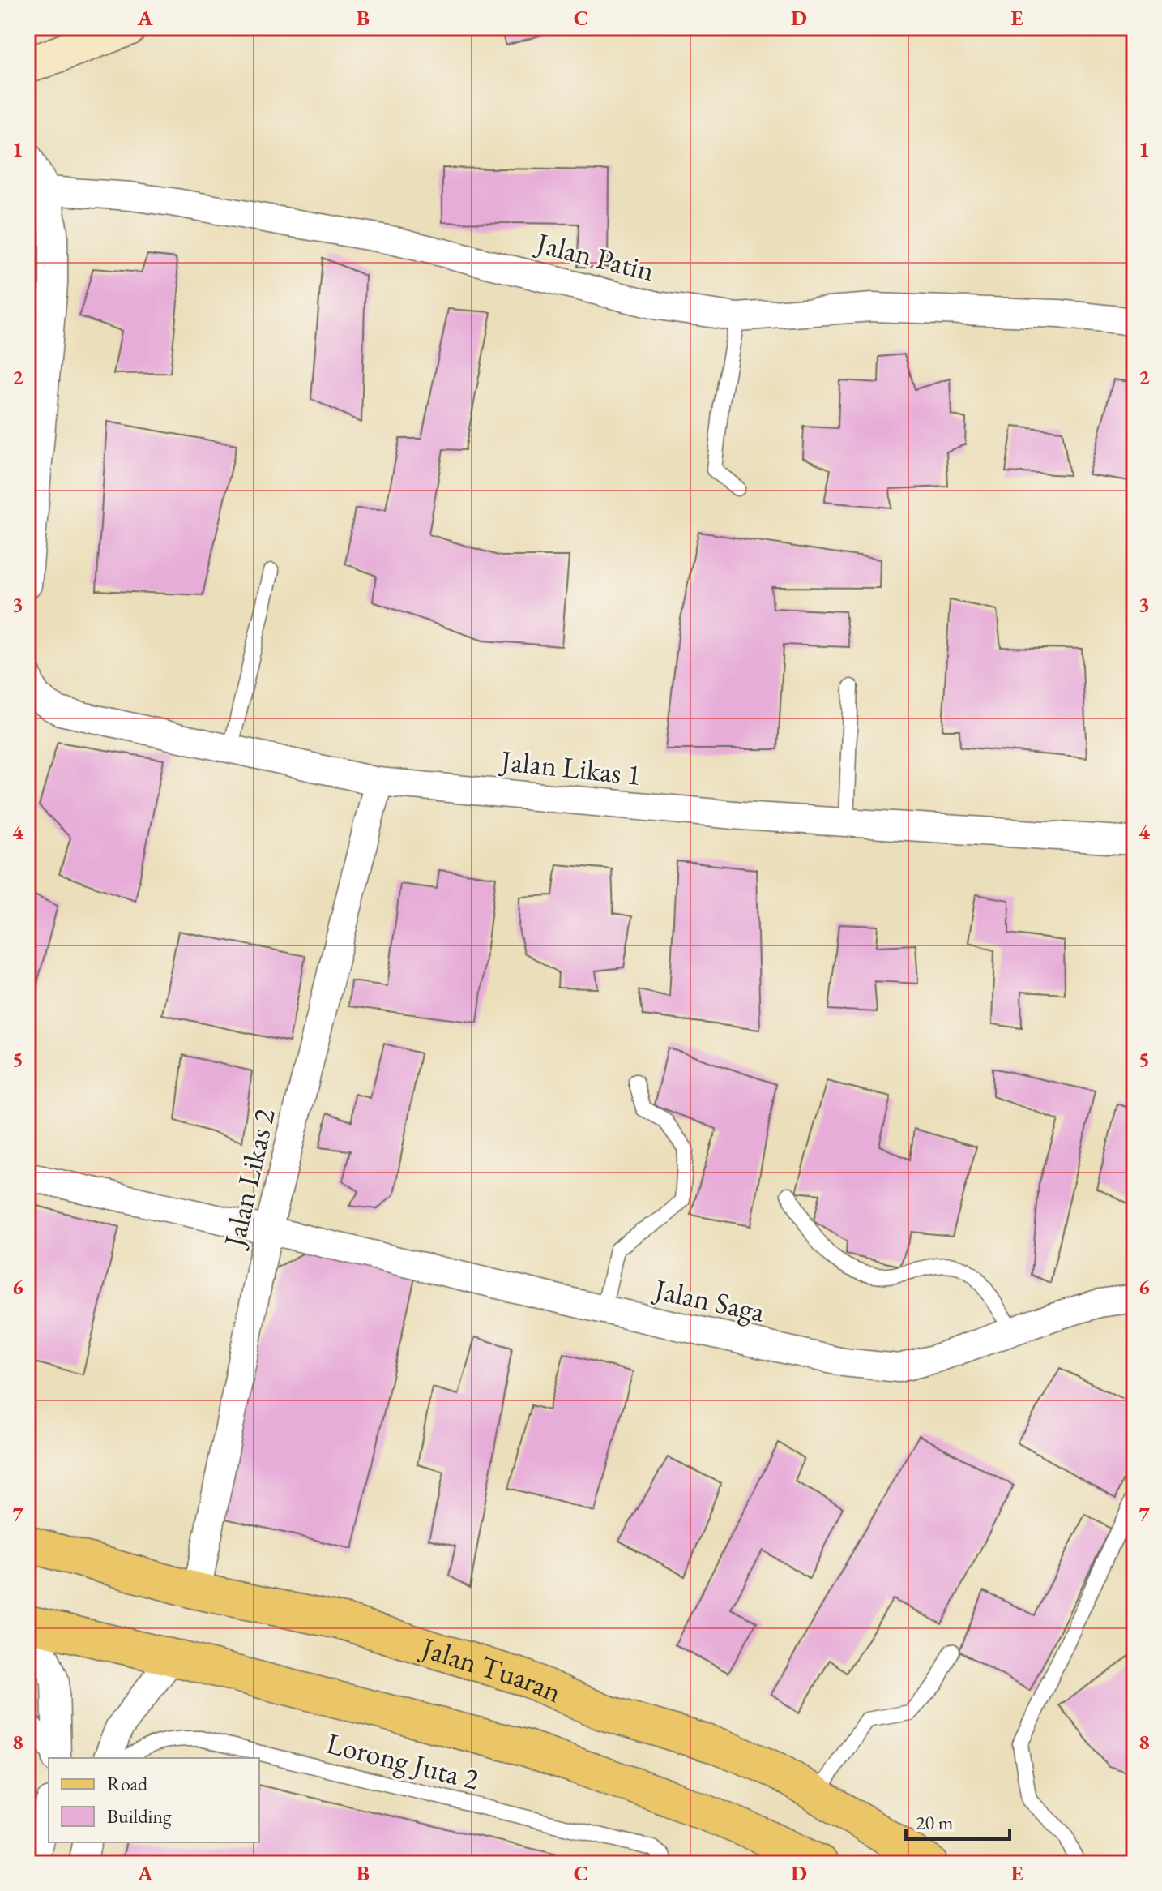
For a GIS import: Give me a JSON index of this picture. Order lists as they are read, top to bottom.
{
  "streets": {
    "main road": ["Jalan Tuaran"],
    "street": [
      "Jalan Patin",
      "Jalan Likas 1",
      "Jalan Likas 2",
      "Jalan Saga"
    ],
    "lane": ["Lorong Juta 2"]
  },
  "crossings": [
    ["Jalan Likas 1", "Jalan Likas 2"],
    ["Jalan Likas 2", "Jalan Saga"],
    ["Jalan Likas 2", "Jalan Tuaran"]
  ],
  "legend": ["Road", "Building"],
  "scale_bar": "20 m",
  "grid": {
    "columns": [
      "A",
      "B",
      "C",
      "D",
      "E"
    ],
    "rows": [
      "1",
      "2",
      "3",
      "4",
      "5",
      "6",
      "7",
      "8"
    ]
  }
}
